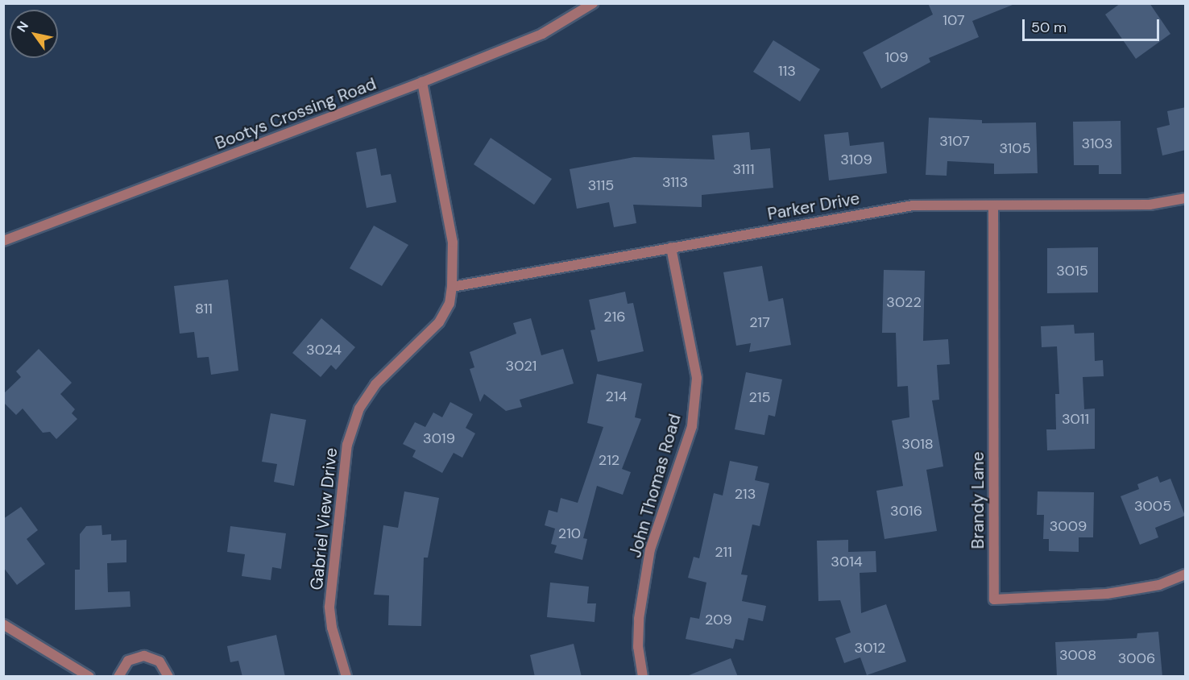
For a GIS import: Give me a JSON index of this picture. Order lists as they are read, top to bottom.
{
  "streets": {
    "street": [
      "Bootys Crossing Road",
      "Parker Drive",
      "John Thomas Road",
      "Brandy Lane",
      "Gabriel View Drive"
    ]
  },
  "crossings": [
    ["Bootys Crossing Road", "Gabriel View Drive"],
    ["Parker Drive", "John Thomas Road"],
    ["Parker Drive", "Brandy Lane"],
    ["Parker Drive", "Gabriel View Drive"]
  ],
  "house_numbers": [
    "107",
    "109",
    "113",
    "3107",
    "3103",
    "3105",
    "3109",
    "3111",
    "3113",
    "3115",
    "3015",
    "3022",
    "811",
    "216",
    "217",
    "3024",
    "3021",
    "214",
    "215",
    "3011",
    "3019",
    "3018",
    "212",
    "213",
    "3005",
    "3016",
    "3009",
    "210",
    "211",
    "3014",
    "209",
    "3012",
    "3008",
    "3006"
  ],
  "scale_bar": "50 m",
  "north": "top left"
}
